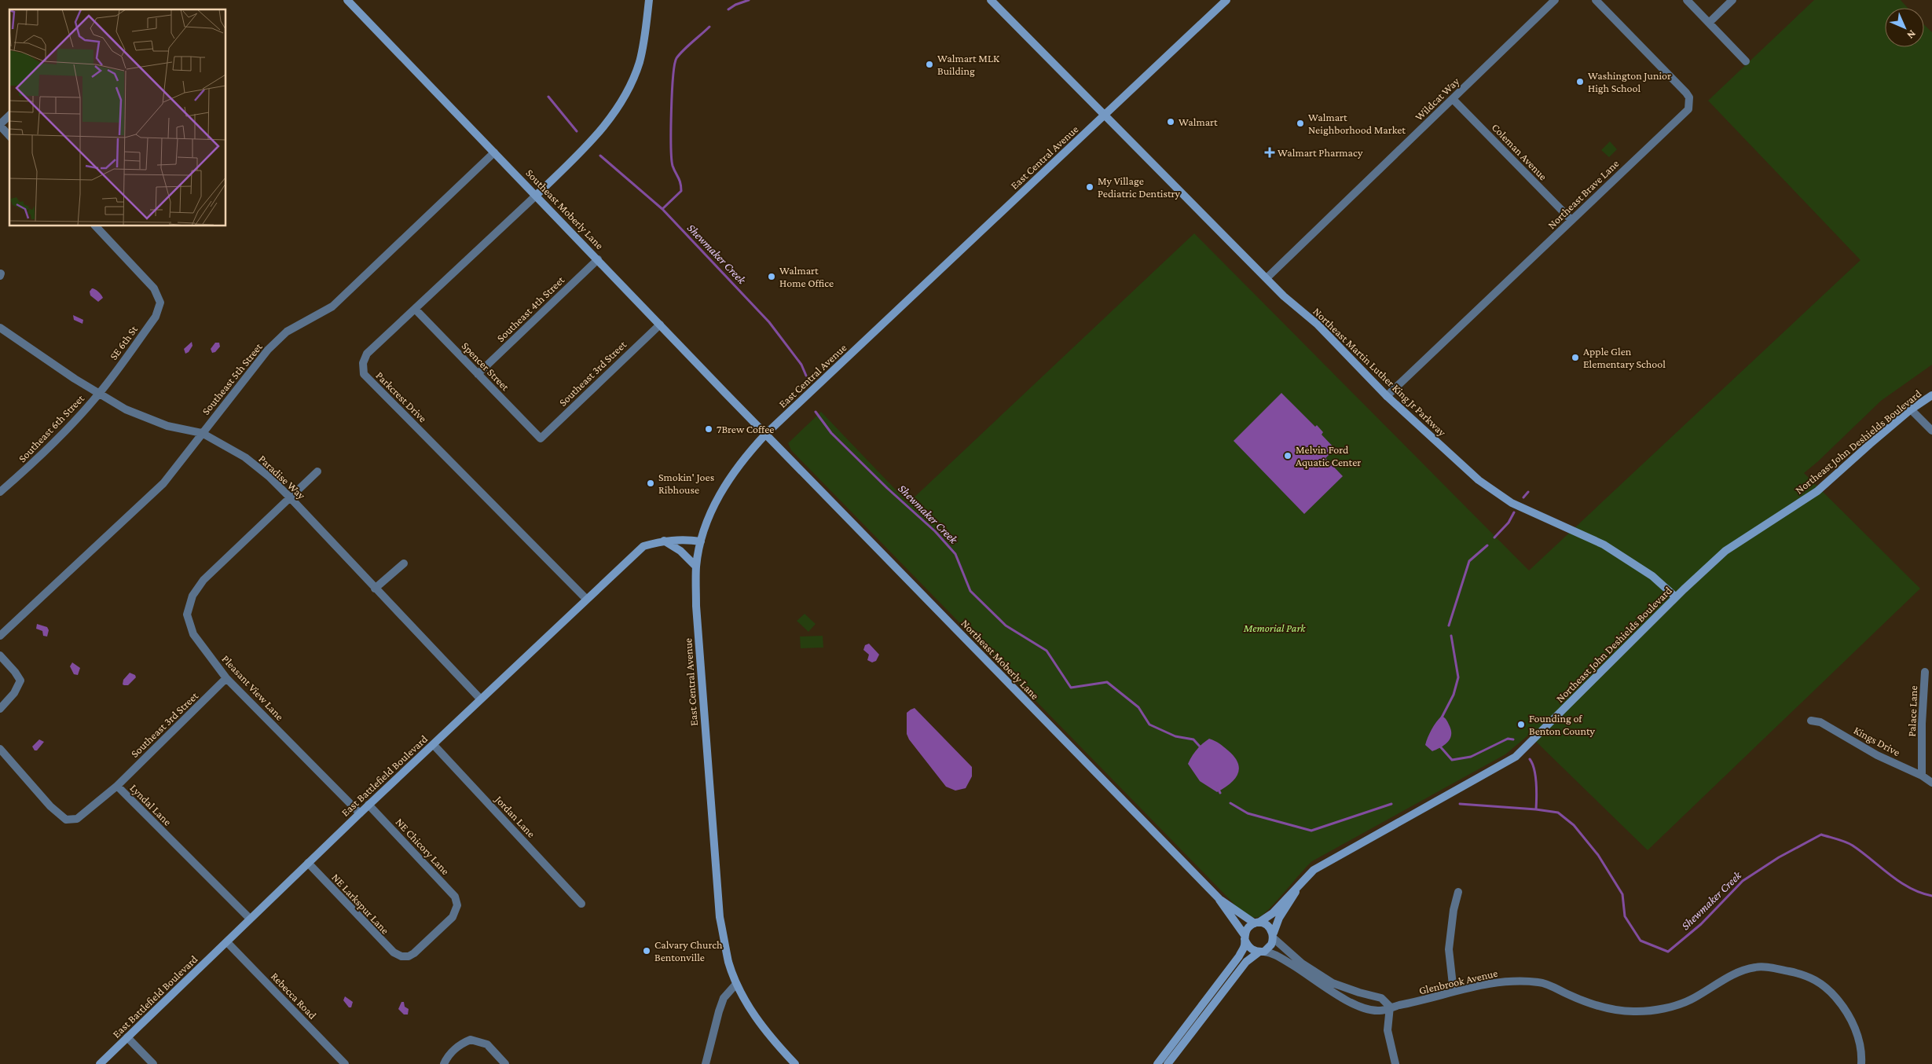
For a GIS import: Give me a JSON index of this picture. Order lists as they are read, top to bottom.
{
  "streets": {
    "street": [
      "Wildcat Way",
      "Coleman Avenue",
      "East Central Avenue",
      "Northeast Brave Lane",
      "Southeast Moberly Lane",
      "Southeast 4th Street",
      "SE 6th St",
      "Spencer Street",
      "Northeast Martin Luther King Jr Parkway",
      "Southeast 3rd Street",
      "Southeast 5th Street",
      "Parkcrest Drive",
      "Southeast 6th Street",
      "Northeast John Deshields Boulevard",
      "Paradise Way",
      "Northeast Moberly Lane",
      "Pleasant View Lane",
      "Palace Lane",
      "Kings Drive",
      "East Battlefield Boulevard",
      "Lyndal Lane",
      "Jordan Lane",
      "NE Chicory Lane",
      "NE Larkspur Lane",
      "Glenbrook Avenue",
      "Rebecca Road"
    ]
  },
  "crossings": [
    ["Wildcat Way", "Coleman Avenue"],
    ["Wildcat Way", "Northeast Martin Luther King Jr Parkway"],
    ["Coleman Avenue", "Northeast Brave Lane"],
    ["East Central Avenue", "Southeast Moberly Lane"],
    ["East Central Avenue", "Northeast Martin Luther King Jr Parkway"],
    ["East Central Avenue", "Northeast Moberly Lane"],
    ["East Central Avenue", "East Battlefield Boulevard"],
    ["Northeast Brave Lane", "Northeast Martin Luther King Jr Parkway"],
    ["Southeast Moberly Lane", "Southeast 4th Street"],
    ["Southeast Moberly Lane", "Southeast 3rd Street"],
    ["Southeast Moberly Lane", "Southeast 5th Street"],
    ["Southeast Moberly Lane", "Parkcrest Drive"],
    ["Southeast Moberly Lane", "Northeast Moberly Lane"],
    ["Southeast 4th Street", "Spencer Street"],
    ["SE 6th St", "Southeast 6th Street"],
    ["SE 6th St", "Paradise Way"],
    ["Spencer Street", "Southeast 3rd Street"],
    ["Spencer Street", "Parkcrest Drive"],
    ["Northeast Martin Luther King Jr Parkway", "Northeast John Deshields Boulevard"],
    ["Southeast 3rd Street", "Pleasant View Lane"],
    ["Southeast 3rd Street", "Lyndal Lane"],
    ["Southeast 5th Street", "Paradise Way"],
    ["Parkcrest Drive", "East Battlefield Boulevard"],
    ["Southeast 6th Street", "Paradise Way"],
    ["Northeast John Deshields Boulevard", "Northeast Moberly Lane"],
    ["Paradise Way", "Pleasant View Lane"],
    ["Paradise Way", "East Battlefield Boulevard"],
    ["Pleasant View Lane", "East Battlefield Boulevard"],
    ["Palace Lane", "Kings Drive"],
    ["East Battlefield Boulevard", "Lyndal Lane"],
    ["East Battlefield Boulevard", "Jordan Lane"],
    ["East Battlefield Boulevard", "NE Chicory Lane"],
    ["East Battlefield Boulevard", "NE Larkspur Lane"],
    ["East Battlefield Boulevard", "Rebecca Road"],
    ["NE Chicory Lane", "NE Larkspur Lane"]
  ],
  "water": ["Shewmaker Creek"],
  "parks": ["Memorial Park"],
  "places": {
    "other": [
      "Walmart MLK Building",
      "Washington Junior High School",
      "Walmart",
      "Walmart Neighborhood Market",
      "My Village Pediatric Dentistry",
      "Walmart Home Office",
      "Apple Glen Elementary School",
      "7Brew Coffee",
      "Melvin Ford Aquatic Center",
      "Smokin' Joes Ribhouse",
      "Founding of Benton County",
      "Calvary Church Bentonville"
    ],
    "health": ["Walmart Pharmacy"]
  },
  "north": "bottom right"
}
